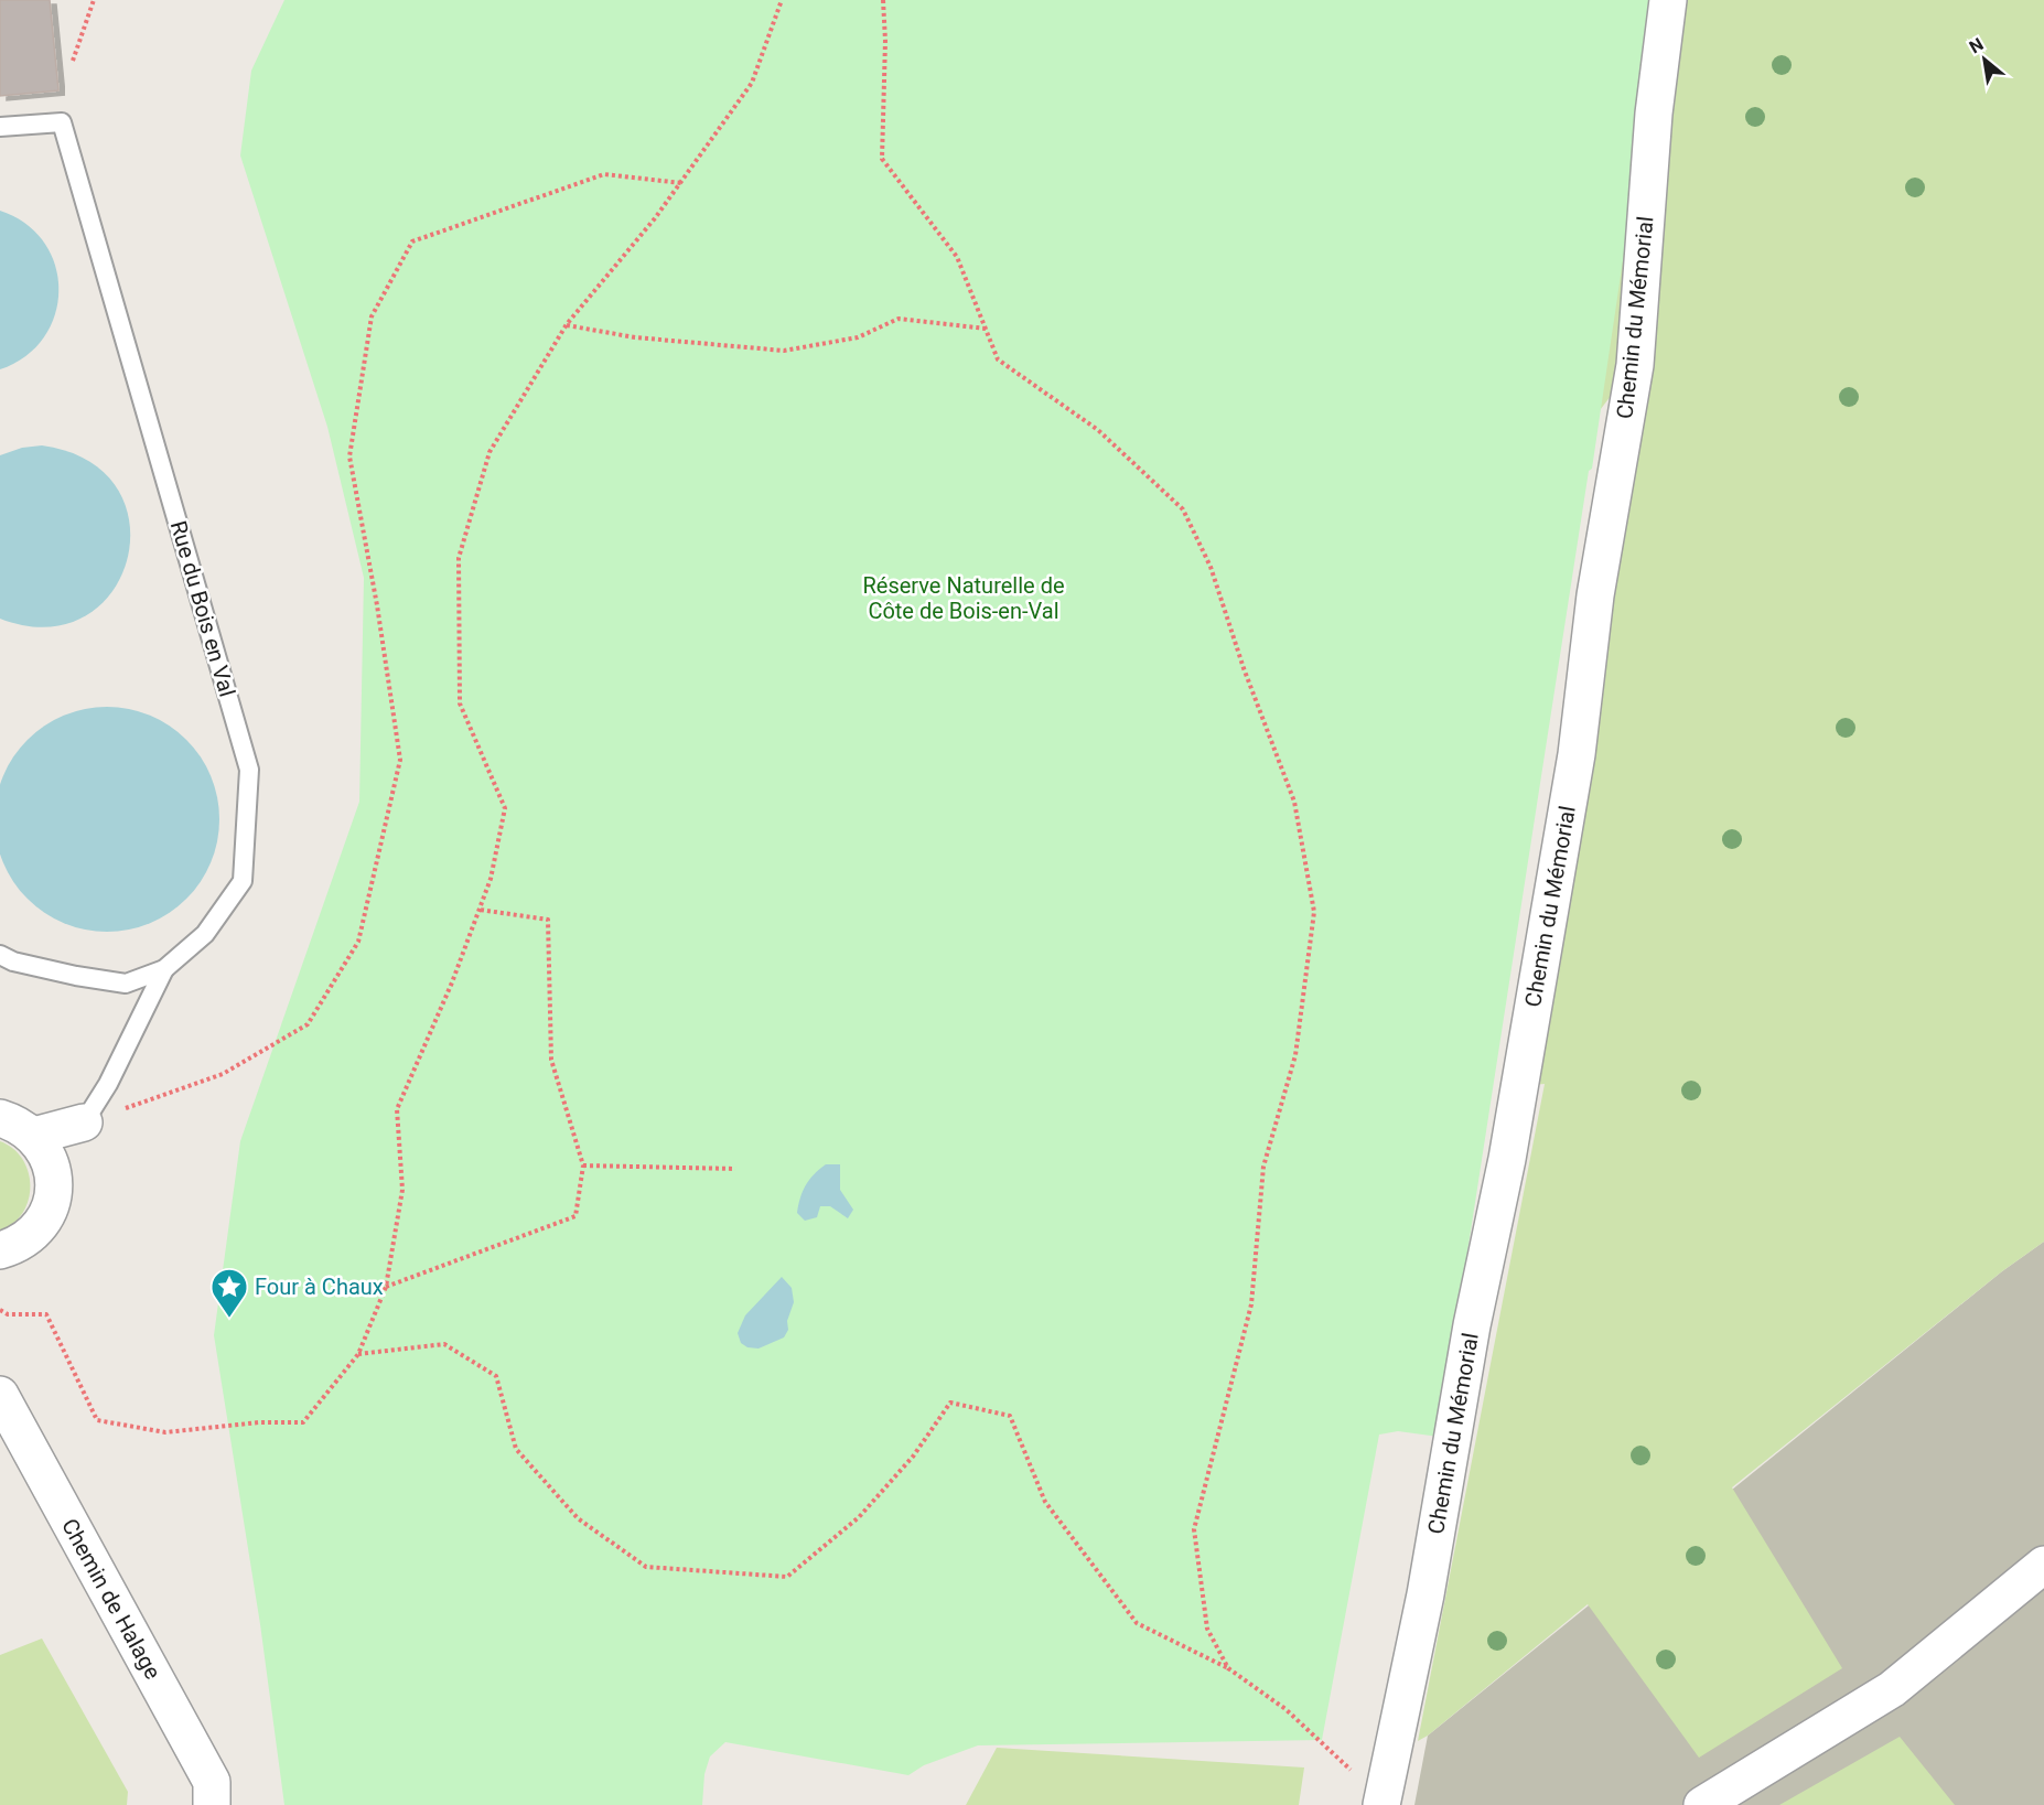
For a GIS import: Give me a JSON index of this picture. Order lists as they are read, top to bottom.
{
  "streets": {
    "street": ["Chemin du Mémorial", "Chemin de Halage"],
    "lane": ["Rue du Bois en Val"]
  },
  "parks": ["Réserve Naturelle de Côte de Bois-en-Val"],
  "places": {
    "place": ["Four à Chaux"]
  },
  "north": "top left"
}
